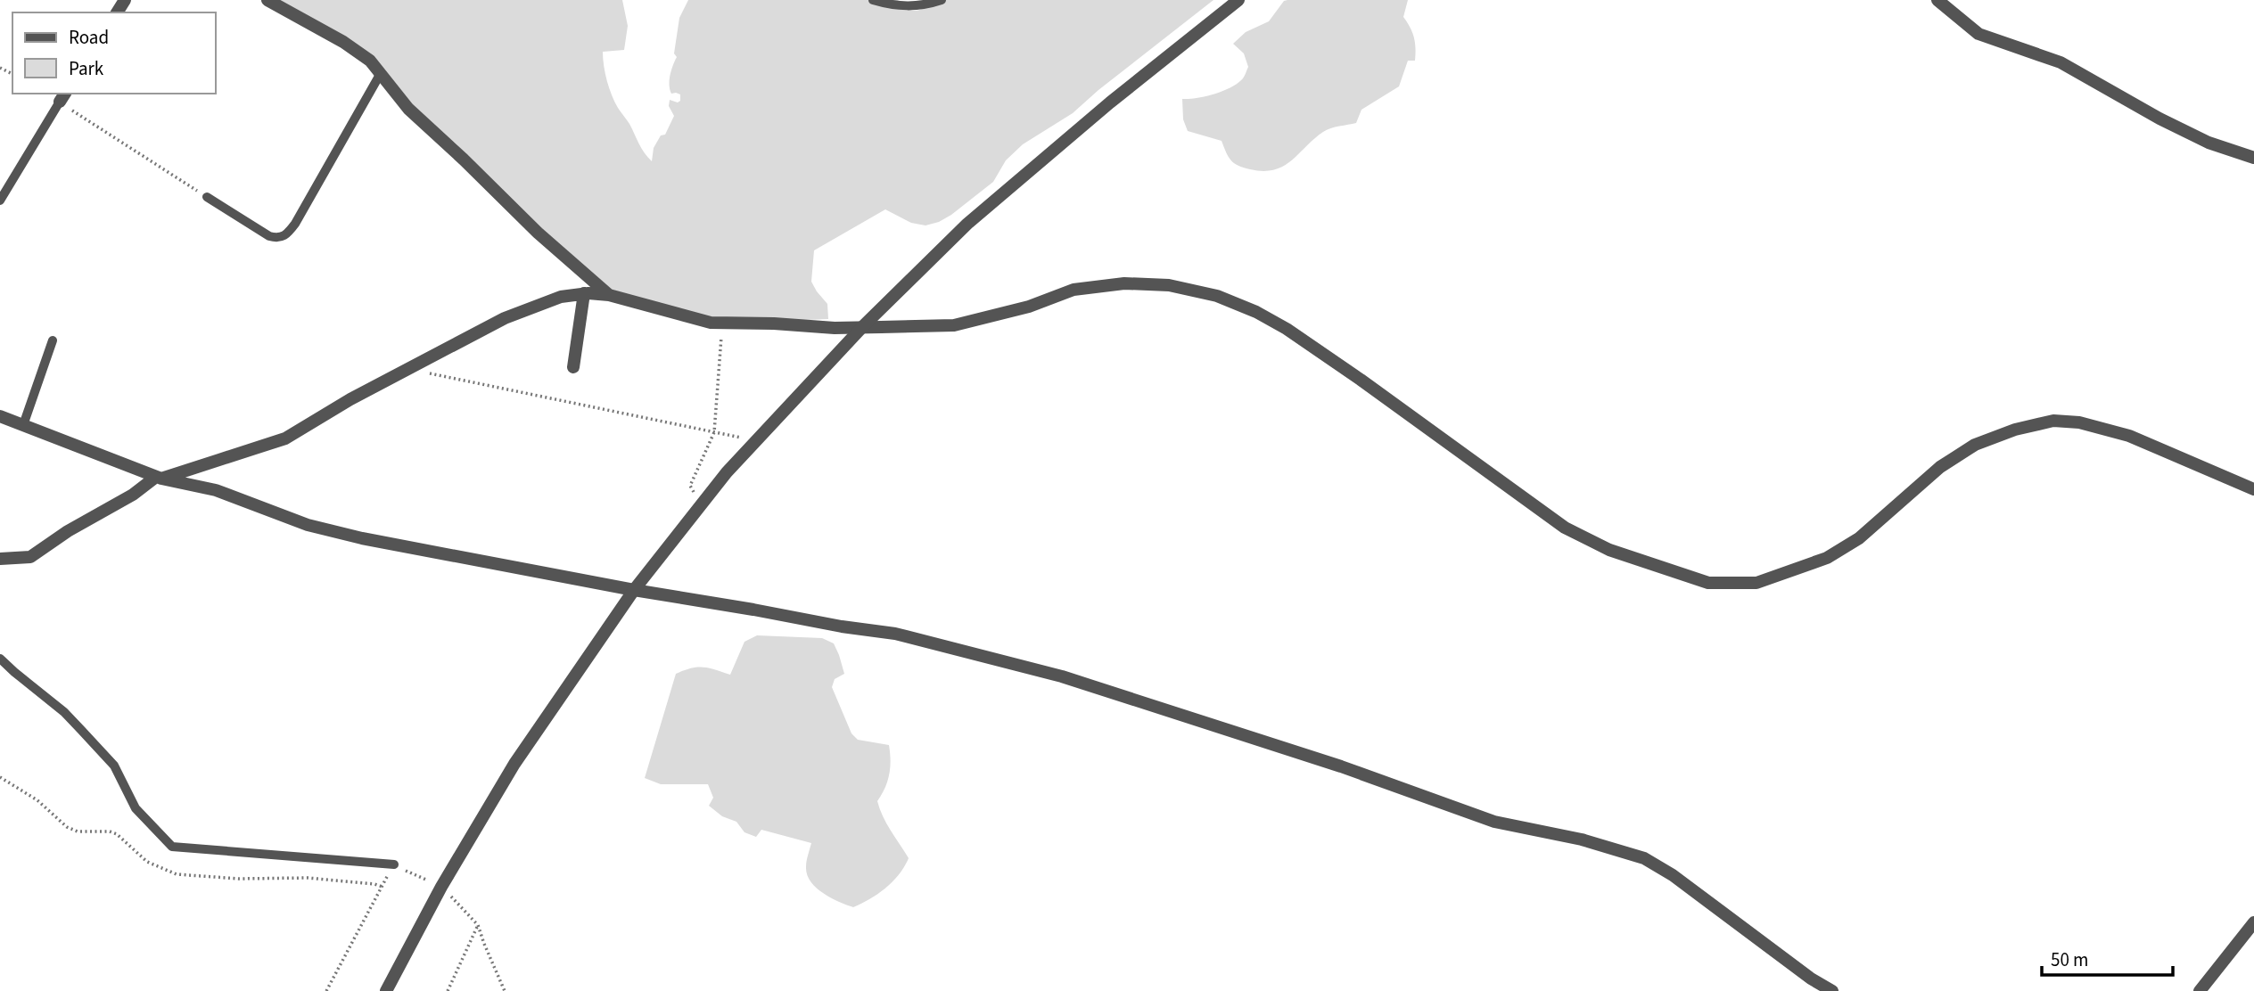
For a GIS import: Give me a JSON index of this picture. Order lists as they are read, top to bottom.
{
  "legend": ["Road", "Park"],
  "scale_bar": "50 m"
}
